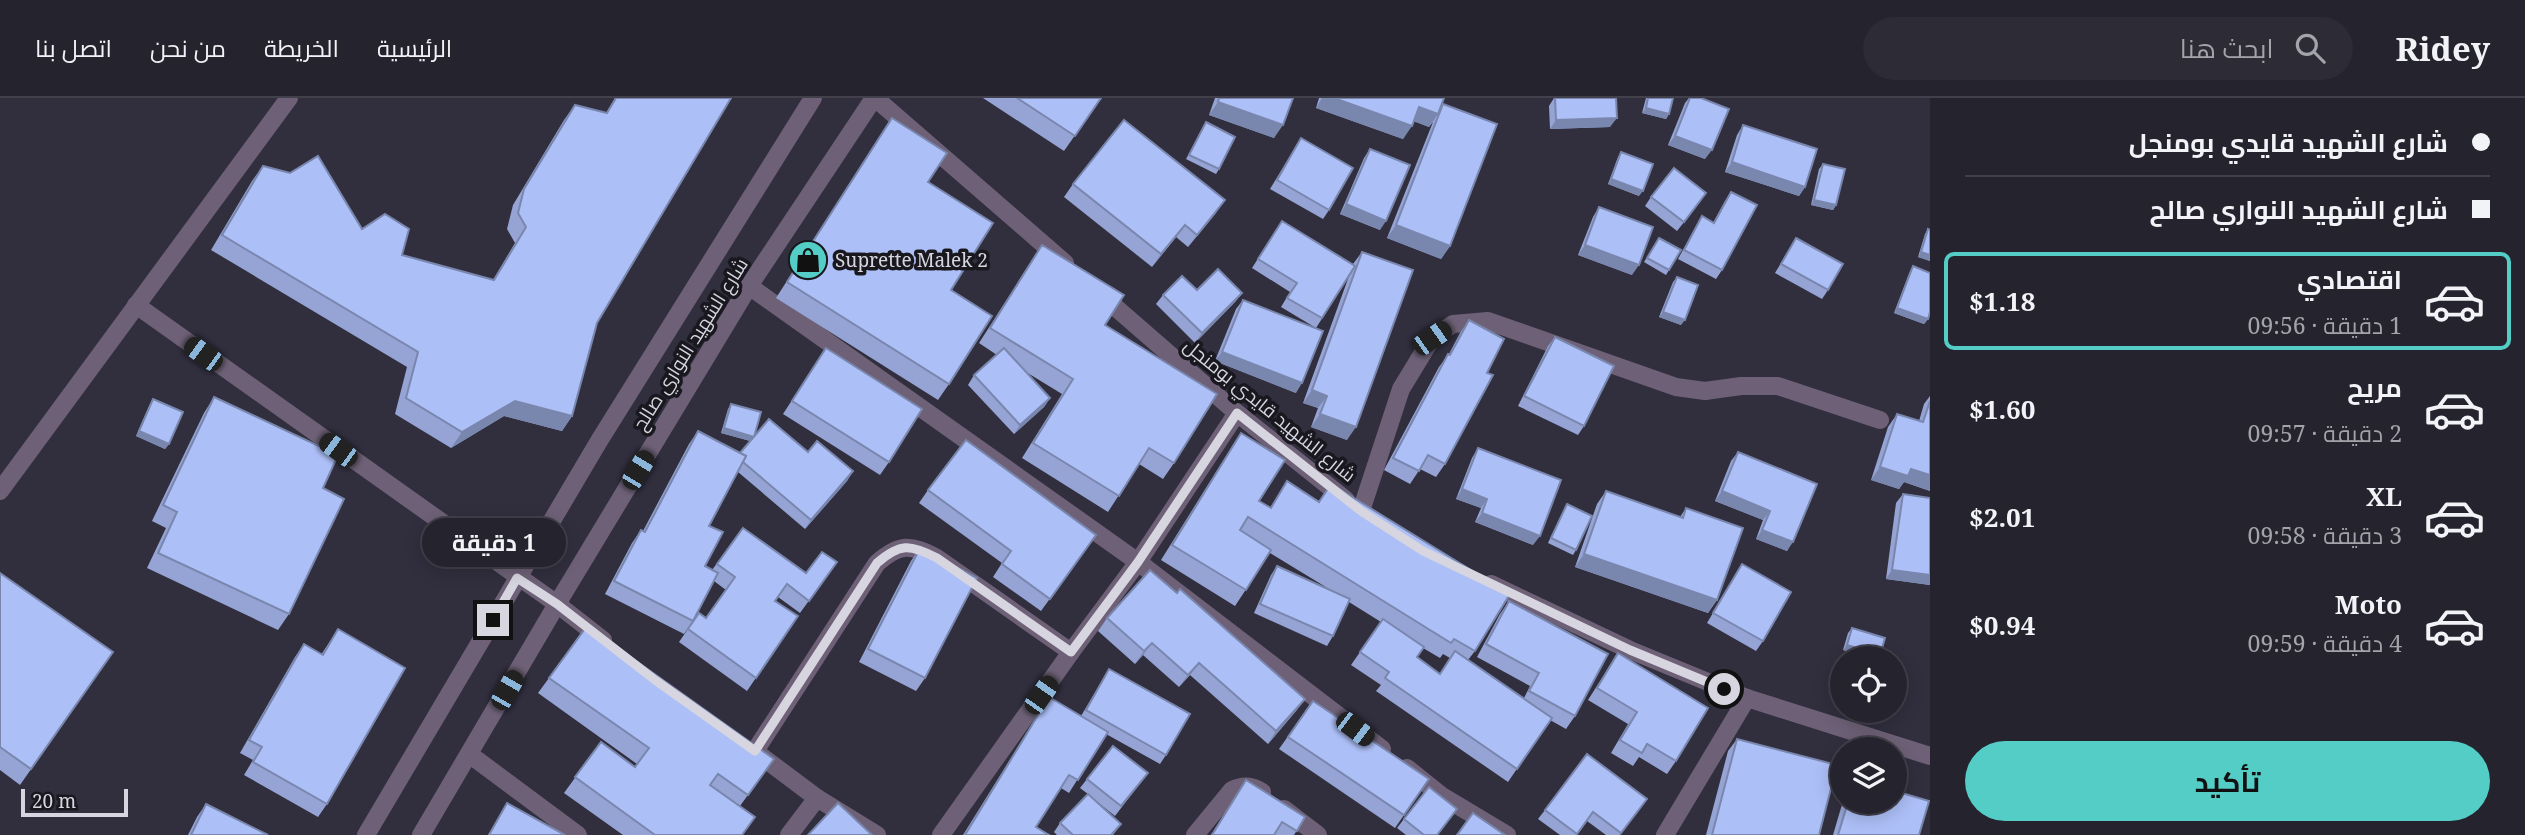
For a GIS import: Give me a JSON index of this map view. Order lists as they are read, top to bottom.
{
  "streets": {
    "street": ["شارع الشهيد النواري صالح", "شارع الشهيد قايدي بومنجل"]
  },
  "crossings": [
    ["شارع الشهيد النواري صالح", "شارع الشهيد قايدي بومنجل"]
  ],
  "places": {
    "shop": ["Suprette Malek 2"]
  },
  "scale_bar": "20 m",
  "page": {
    "header": "Ridey",
    "search": "ابحث هنا",
    "nav": [
      "الرئيسية",
      "الخريطة",
      "من نحن",
      "اتصل بنا"
    ],
    "banner": ["شارع الشهيد قايدي بومنجل", "شارع الشهيد النواري صالح"],
    "list": [
      {
        "name": "اقتصادي",
        "note": "1 دقيقة · 09:56",
        "value": "$1.18"
      },
      {
        "name": "مريح",
        "note": "2 دقيقة · 09:57",
        "value": "$1.60"
      },
      {
        "name": "XL",
        "note": "3 دقيقة · 09:58",
        "value": "$2.01"
      },
      {
        "name": "Moto",
        "note": "4 دقيقة · 09:59",
        "value": "$0.94"
      }
    ],
    "bubble": "1 دقيقة",
    "buttons": "تأكيد",
    "scale": "20 m"
  }
}
